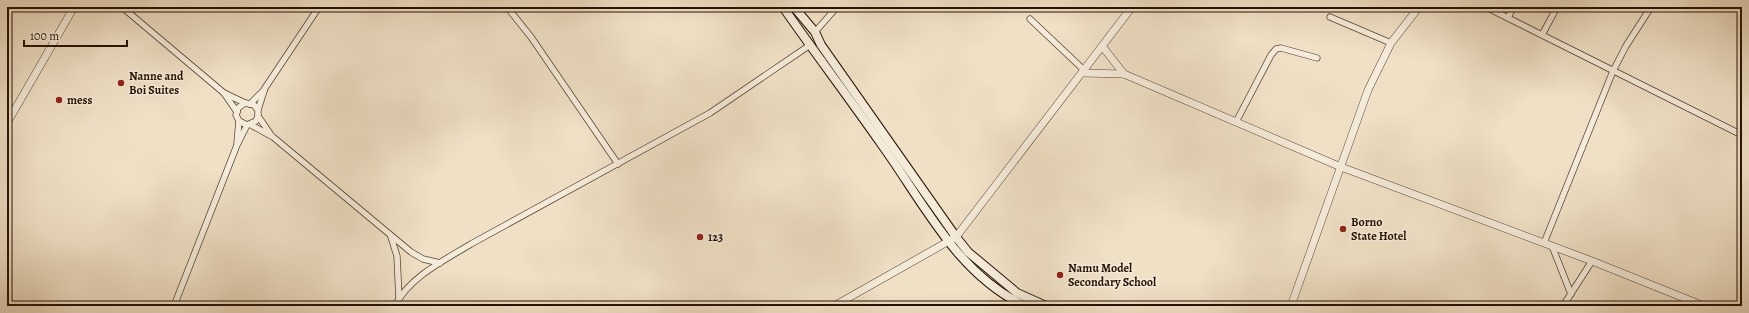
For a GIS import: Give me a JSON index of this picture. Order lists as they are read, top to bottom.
{
  "places": [
    "Nanne and Boi Suites",
    "mess",
    "Borno State Hotel",
    "123",
    "Namu Model Secondary School"
  ],
  "scale_bar": "100 m"
}
